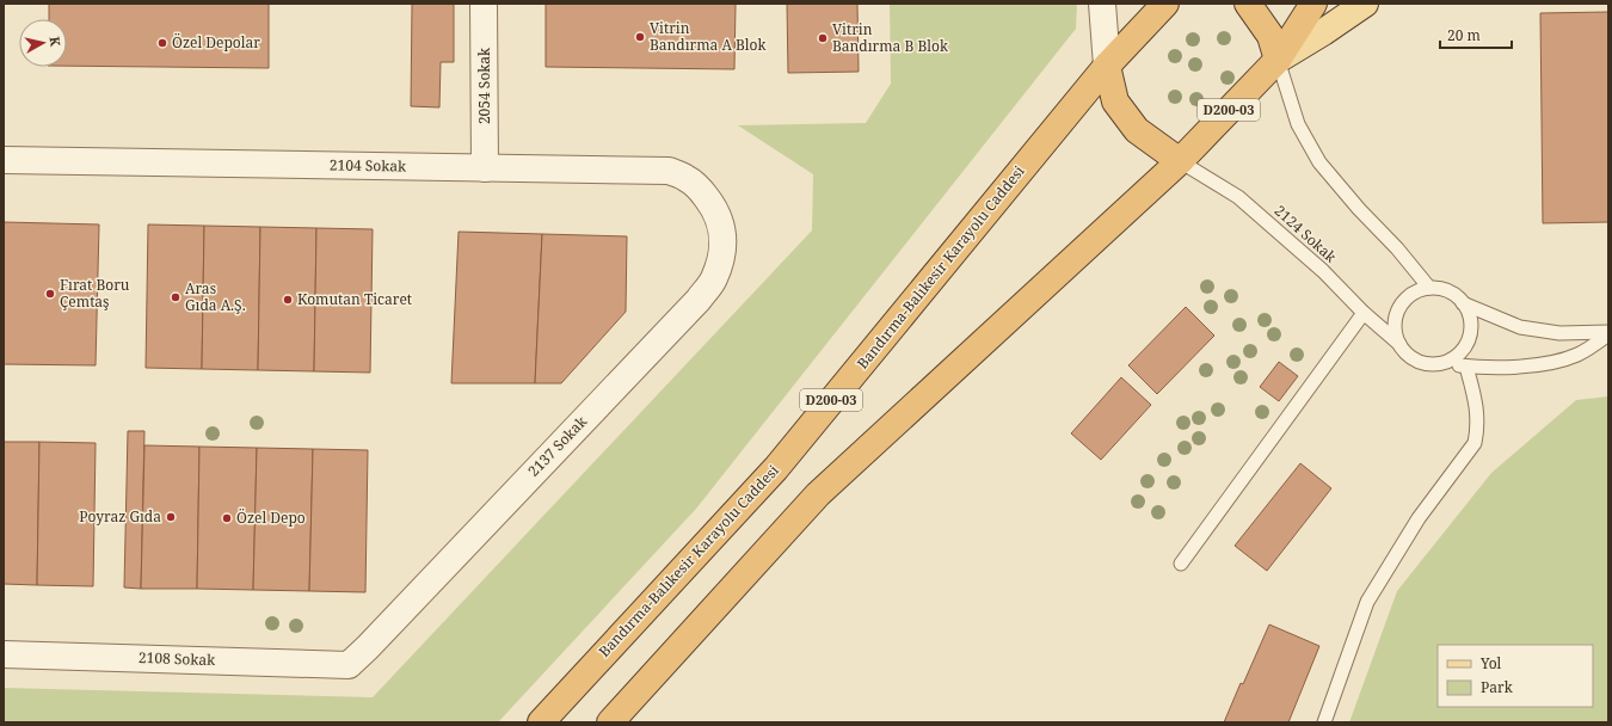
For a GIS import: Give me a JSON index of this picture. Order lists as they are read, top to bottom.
{
  "streets": {
    "highway": ["D200-03", "Bandırma-Balıkesir Karayolu Caddesi"],
    "street": [
      "2054 Sokak",
      "2104 Sokak",
      "2137 Sokak",
      "2108 Sokak"
    ],
    "lane": ["2124 Sokak"]
  },
  "crossings": [
    ["2054 Sokak", "2104 Sokak"],
    ["D200-03", "2124 Sokak"],
    ["2104 Sokak", "2137 Sokak"],
    ["2137 Sokak", "2108 Sokak"]
  ],
  "places": [
    "Vitrin Bandırma A Blok",
    "Vitrin Bandırma B Blok",
    "Özel Depolar",
    "Fırat Boru Çemtaş",
    "Aras Gıda A.Ş.",
    "Komutan Ticaret",
    "Poyraz Gıda",
    "Özel Depo"
  ],
  "legend": ["Yol", "Park"],
  "scale_bar": "20 m",
  "north": "right"
}
